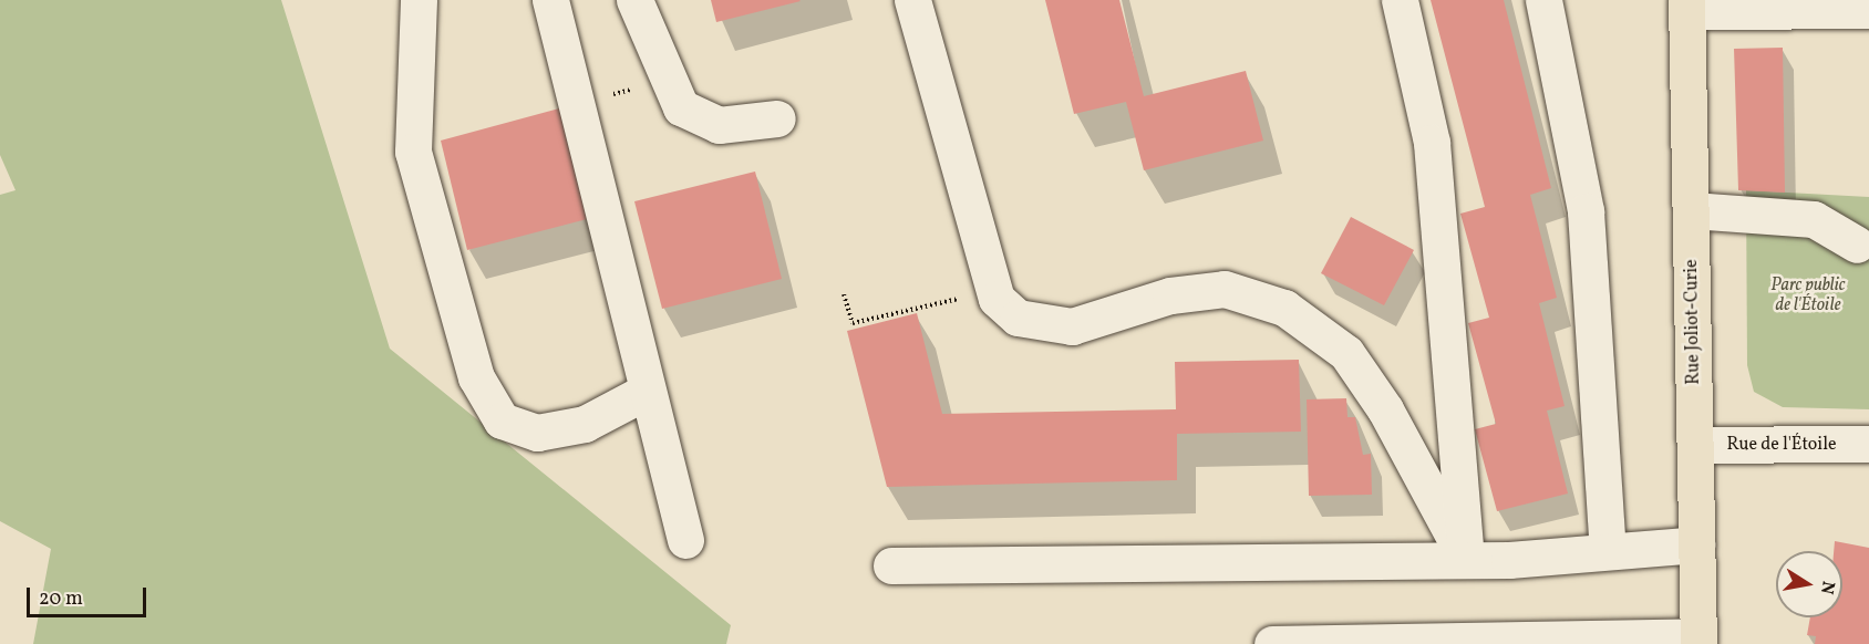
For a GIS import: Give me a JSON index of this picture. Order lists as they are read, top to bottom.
{
  "streets": {
    "main road": ["Rue Joliot-Curie"],
    "street": ["Rue de l'Étoile"]
  },
  "crossings": [
    ["Rue Joliot-Curie", "Rue de l'Étoile"]
  ],
  "parks": ["Parc public de l'Étoile"],
  "scale_bar": "20 m",
  "north": "right"
}
